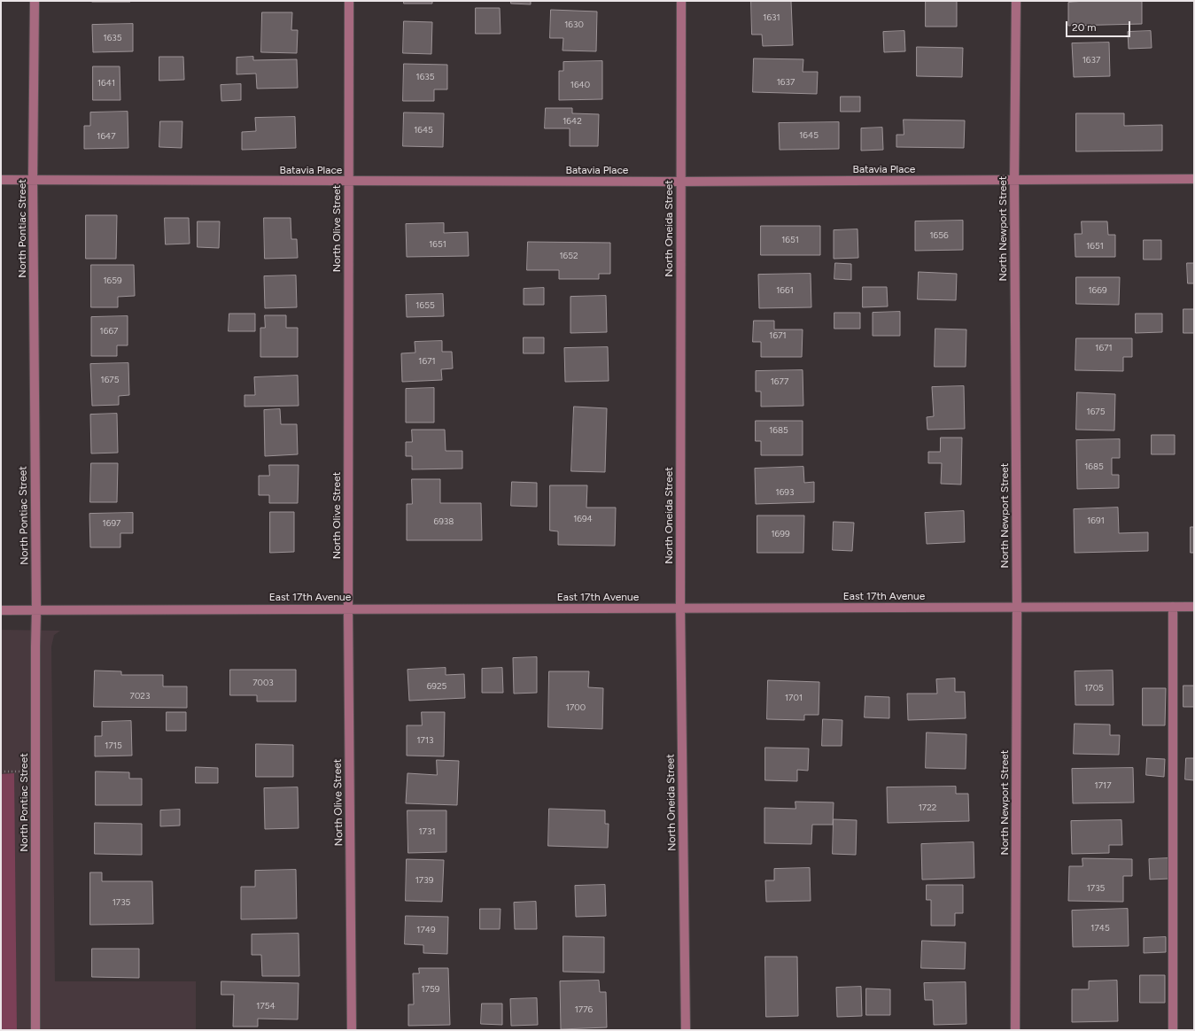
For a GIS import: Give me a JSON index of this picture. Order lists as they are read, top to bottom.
{
  "streets": {
    "street": [
      "Batavia Place",
      "North Pontiac Street",
      "North Olive Street",
      "North Oneida Street",
      "North Newport Street",
      "East 17th Avenue"
    ]
  },
  "crossings": [
    ["Batavia Place", "North Pontiac Street"],
    ["Batavia Place", "North Olive Street"],
    ["Batavia Place", "North Oneida Street"],
    ["Batavia Place", "North Newport Street"],
    ["North Pontiac Street", "East 17th Avenue"],
    ["North Olive Street", "East 17th Avenue"],
    ["North Oneida Street", "East 17th Avenue"],
    ["North Newport Street", "East 17th Avenue"]
  ],
  "house_numbers": [
    "1631",
    "1630",
    "1635",
    "1637",
    "1635",
    "1637",
    "1641",
    "1640",
    "1642",
    "1645",
    "1645",
    "1647",
    "1656",
    "1651",
    "1651",
    "1651",
    "1652",
    "1659",
    "1661",
    "1669",
    "1655",
    "1667",
    "1671",
    "1671",
    "1671",
    "1675",
    "1677",
    "1675",
    "1685",
    "1685",
    "1693",
    "1694",
    "1691",
    "6938",
    "1697",
    "1699",
    "7003",
    "6925",
    "1705",
    "7023",
    "1701",
    "1700",
    "1713",
    "1715",
    "1717",
    "1722",
    "1731",
    "1739",
    "1735",
    "1735",
    "1745",
    "1749",
    "1759",
    "1754",
    "1776"
  ],
  "scale_bar": "20 m"
}
